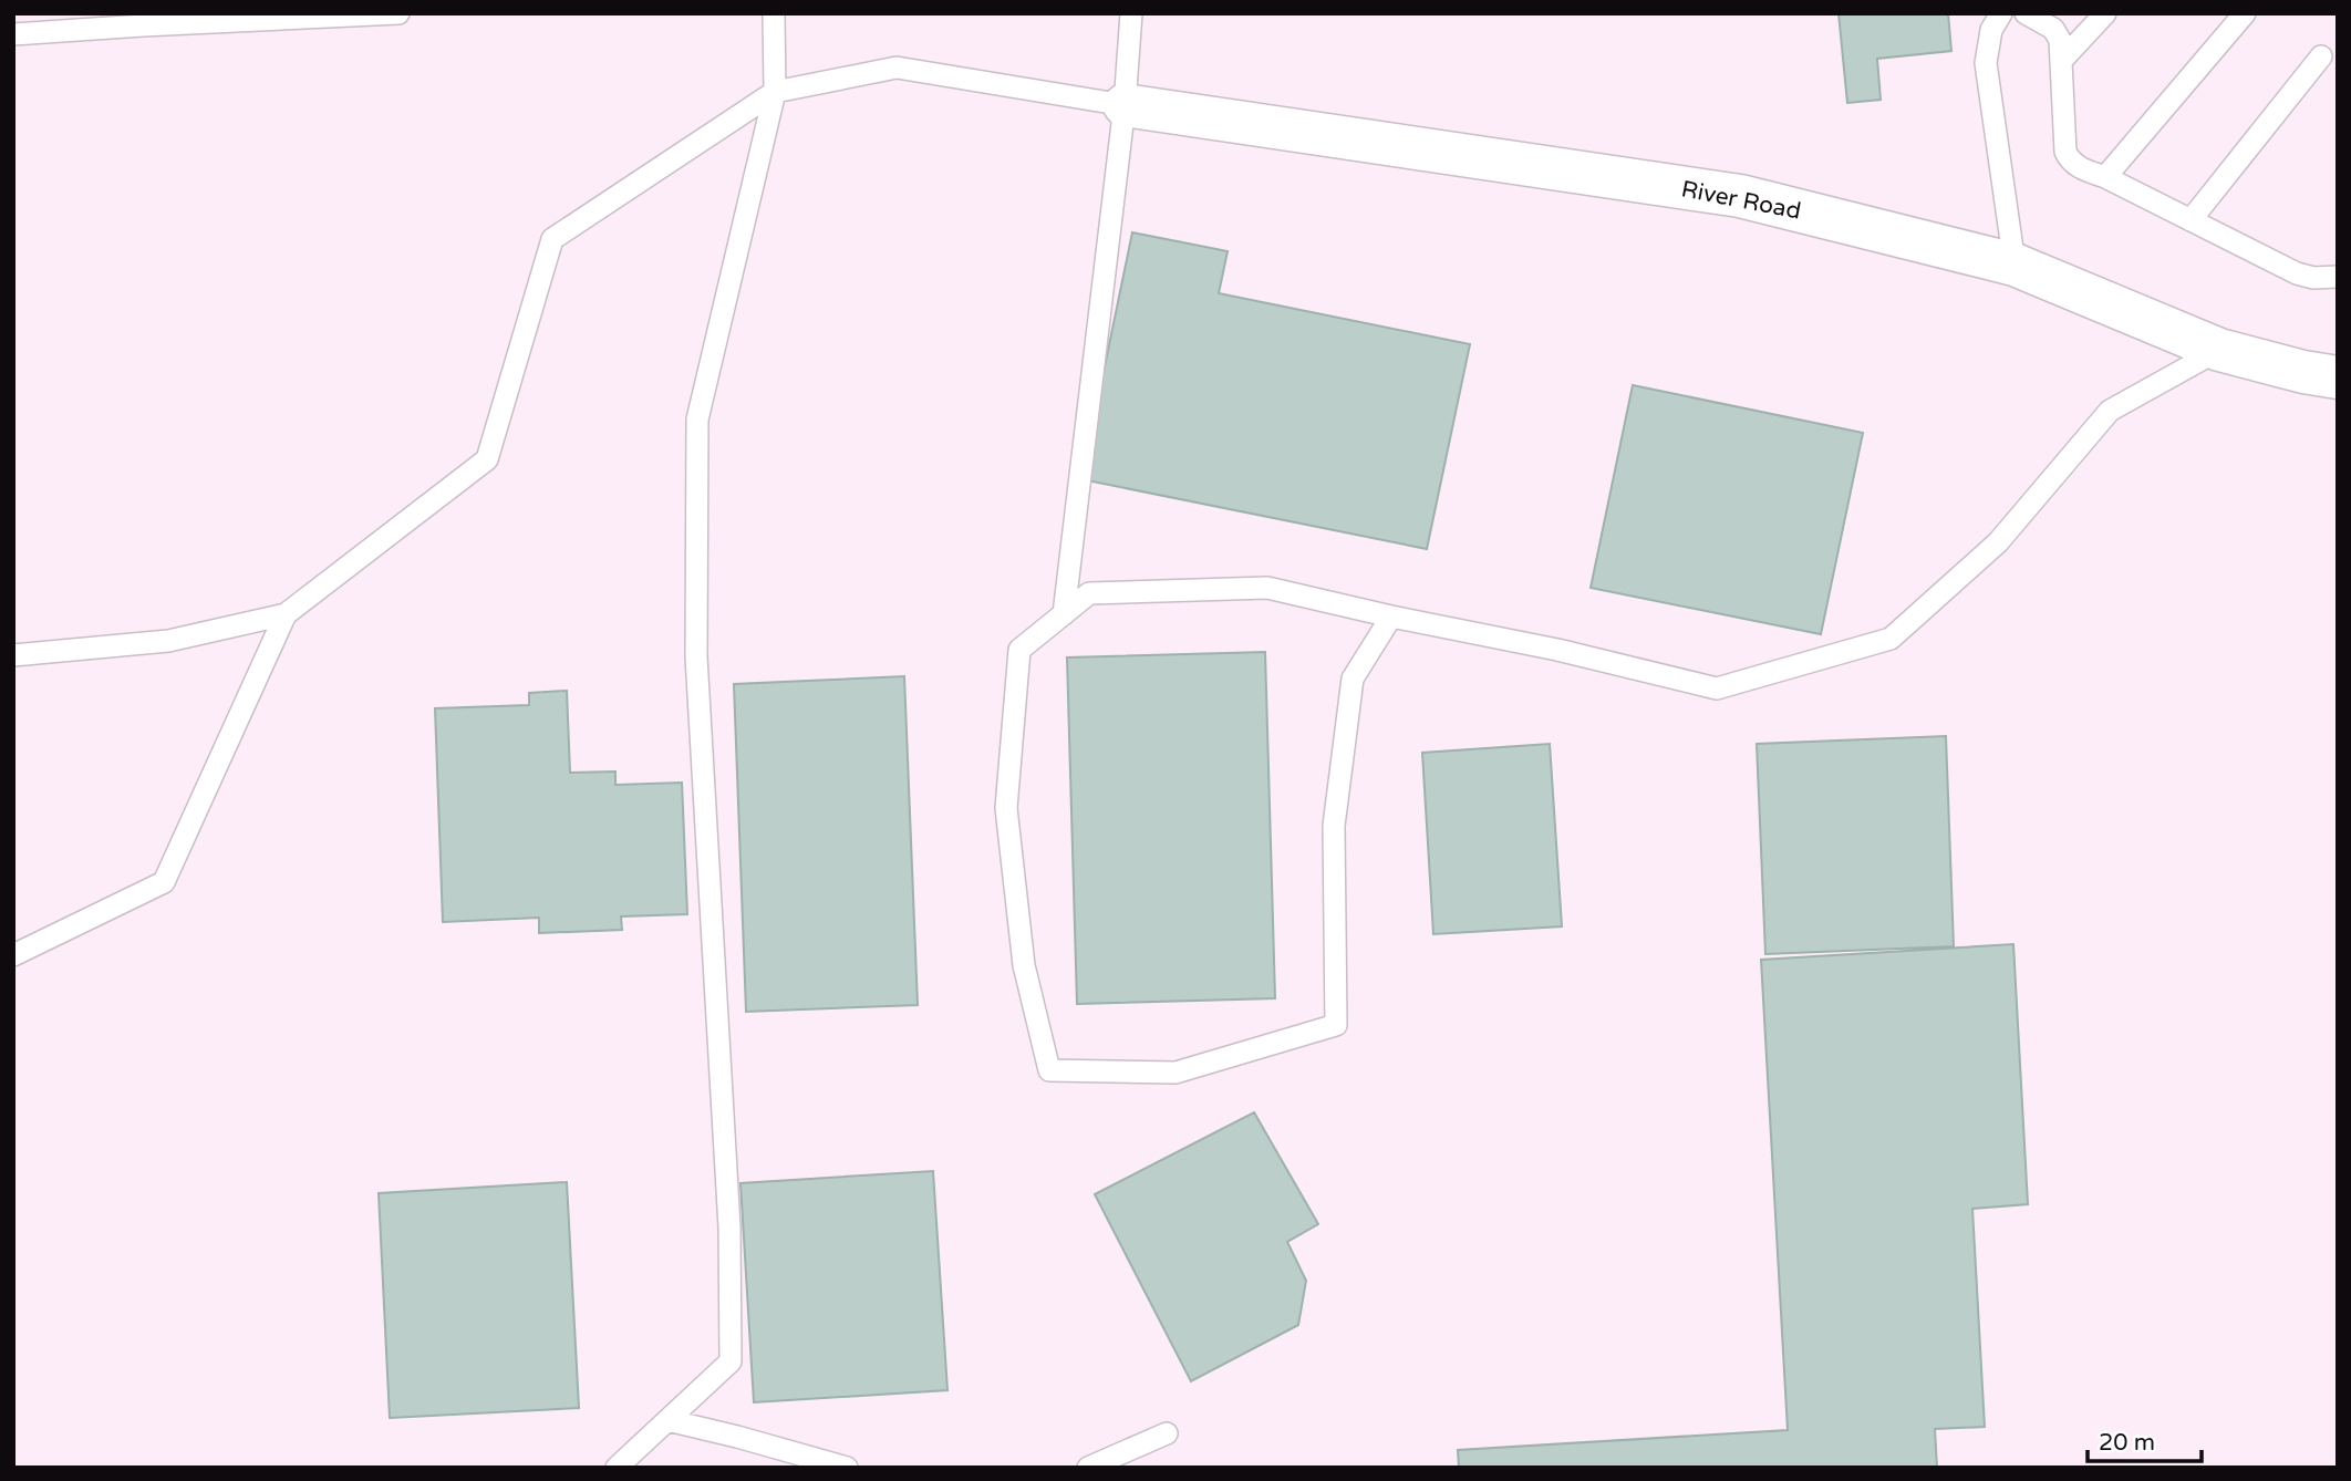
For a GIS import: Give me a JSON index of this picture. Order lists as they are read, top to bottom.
{
  "streets": {
    "street": ["River Road"]
  },
  "scale_bar": "20 m"
}
